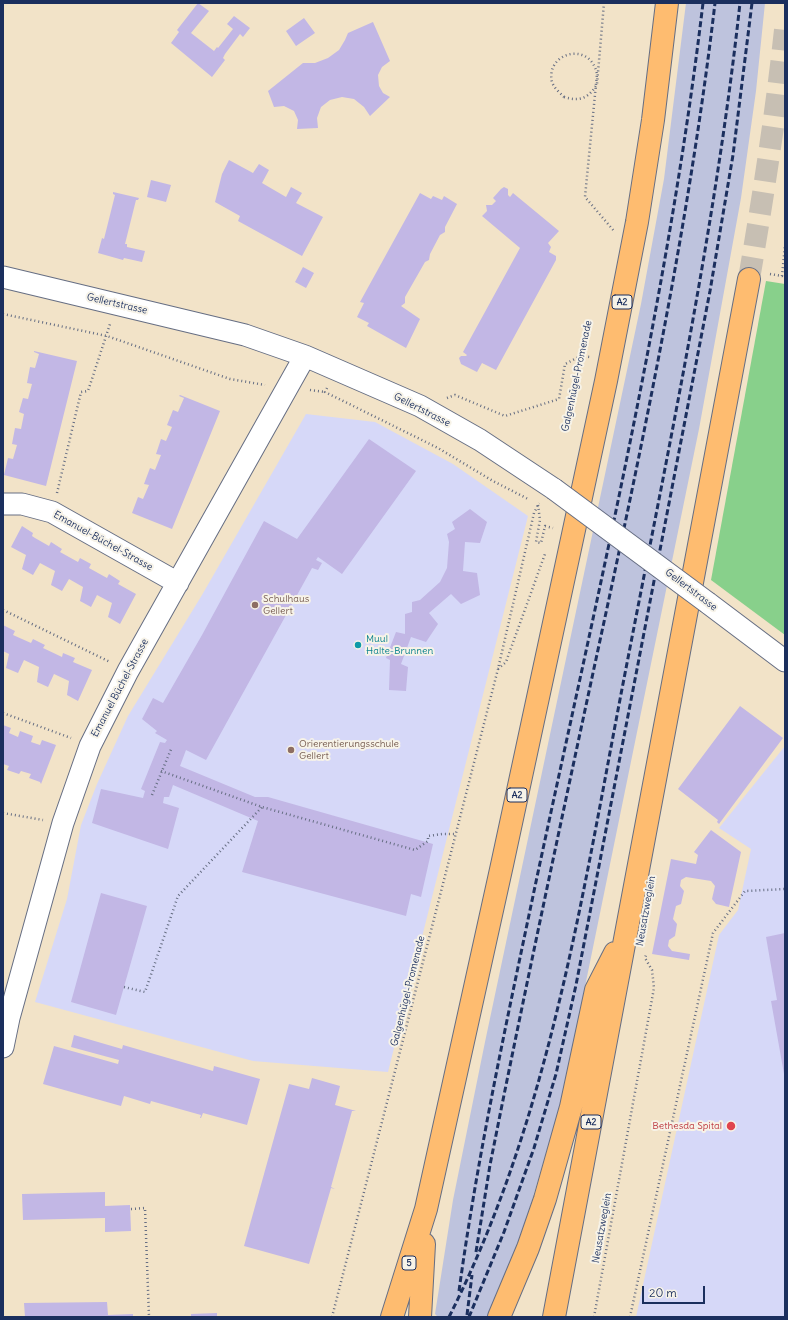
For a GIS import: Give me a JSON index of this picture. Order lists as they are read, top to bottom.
{
  "streets": {
    "highway": ["A2", "5"],
    "street": ["Gellertstrasse", "Emanuel-Büchel-Strasse", "Emanuel Büchel-Strasse"],
    "path": ["Galgenhügel-Promenade", "Neusatzweglein"]
  },
  "crossings": [
    ["A2", "5"],
    ["Gellertstrasse", "Galgenhügel-Promenade"],
    ["Gellertstrasse", "Emanuel Büchel-Strasse"],
    ["Emanuel-Büchel-Strasse", "Emanuel Büchel-Strasse"]
  ],
  "places": [
    "Schulhaus Gellert",
    "Muul Halte-Brunnen",
    "Orierentierungsschule Gellert",
    "Bethesda Spital"
  ],
  "scale_bar": "20 m"
}
